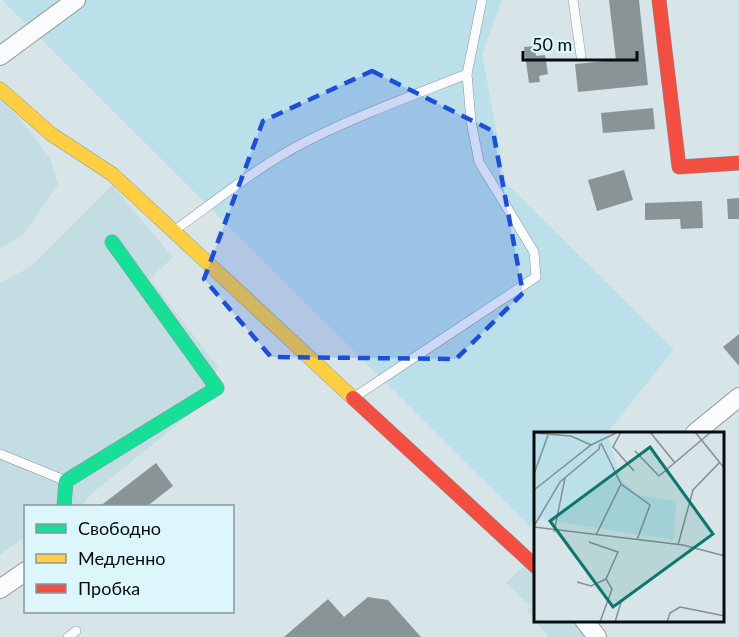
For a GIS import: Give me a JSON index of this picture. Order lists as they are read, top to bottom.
{
  "legend": ["Свободно", "Медленно", "Пробка"],
  "scale_bar": "50 m"
}
